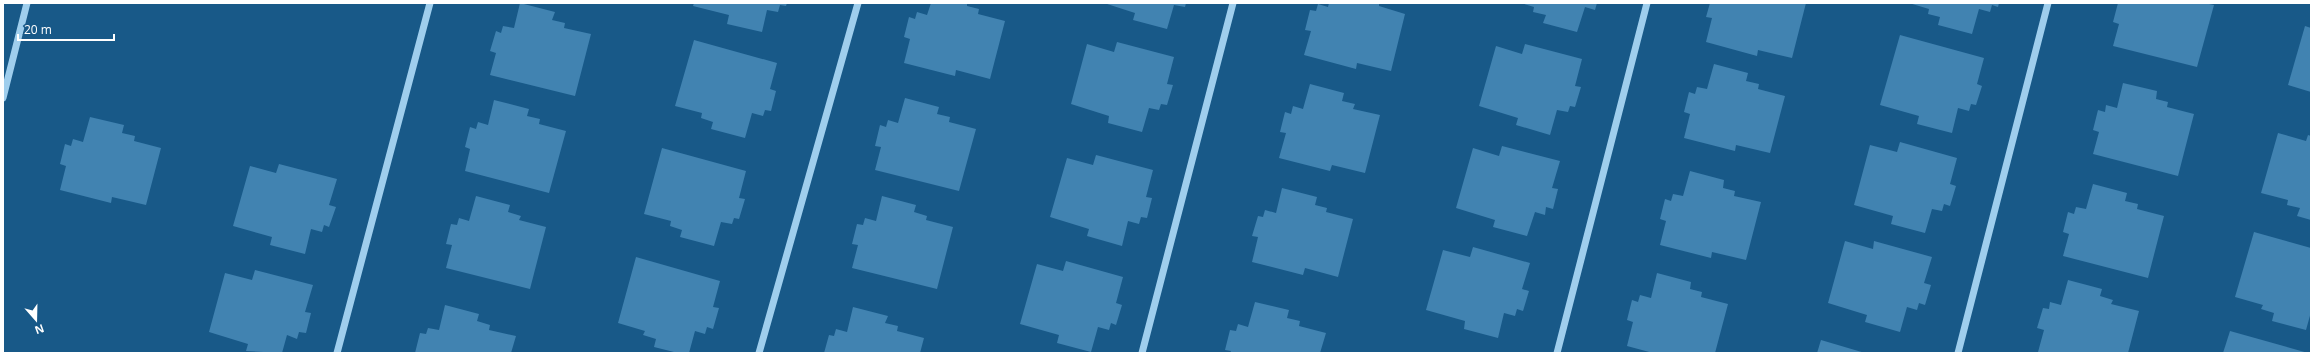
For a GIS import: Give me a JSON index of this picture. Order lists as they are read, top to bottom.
{
  "scale_bar": "20 m",
  "north": "bottom"
}
